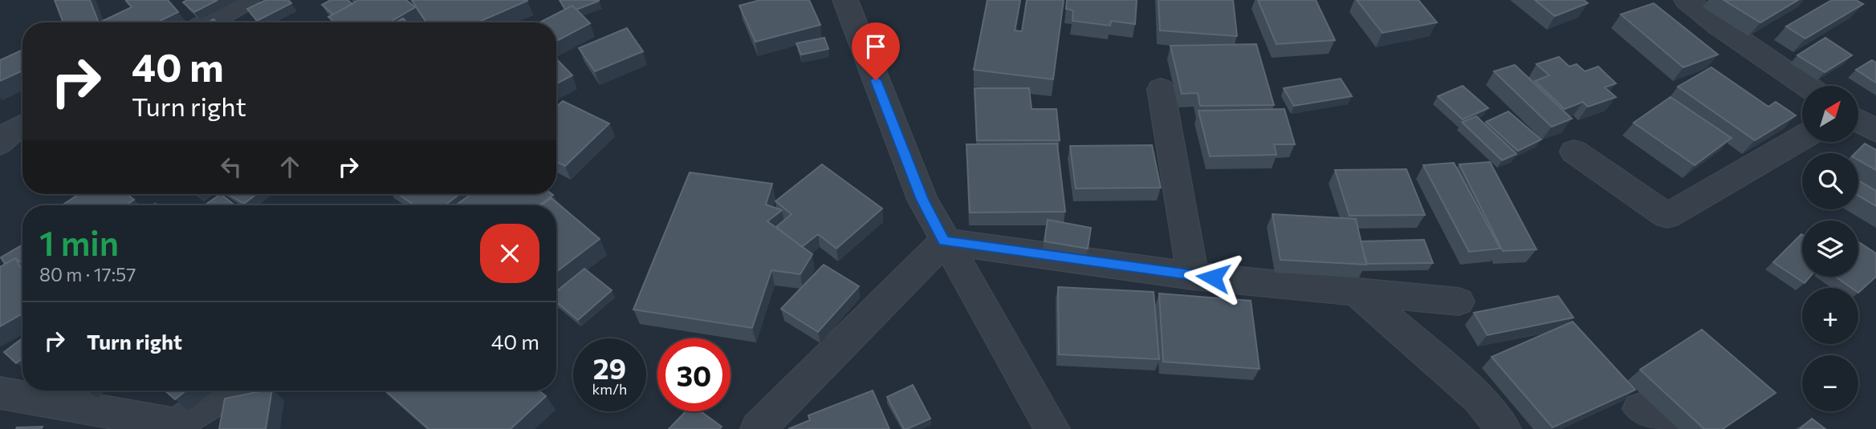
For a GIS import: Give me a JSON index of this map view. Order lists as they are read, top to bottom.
{
  "north": "top right",
  "page": {
    "turn": ["40 m", "Turn right"],
    "map_buttons": ["+", "−"],
    "heading": ["1 min", "80 m · 17:57"],
    "list": [
      {
        "name": "Turn right",
        "value": "40 m"
      }
    ],
    "speed": "29 km/h",
    "limit": "30"
  }
}
